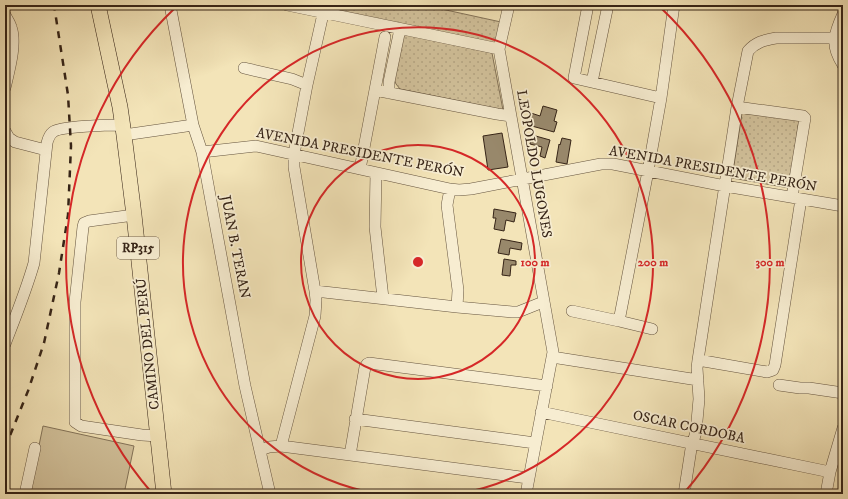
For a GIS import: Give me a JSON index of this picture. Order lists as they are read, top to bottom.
{
  "streets": {
    "main road": ["RP315", "CAMINO DEL PERÚ"],
    "street": [
      "AVENIDA PRESIDENTE PERÓN",
      "LEOPOLDO LUGONES",
      "JUAN B. TERAN",
      "OSCAR CORDOBA"
    ]
  },
  "crossings": [
    ["AVENIDA PRESIDENTE PERÓN", "LEOPOLDO LUGONES"],
    ["AVENIDA PRESIDENTE PERÓN", "JUAN B. TERAN"],
    ["LEOPOLDO LUGONES", "OSCAR CORDOBA"]
  ],
  "rings": ["100 m", "200 m", "300 m"]
}
